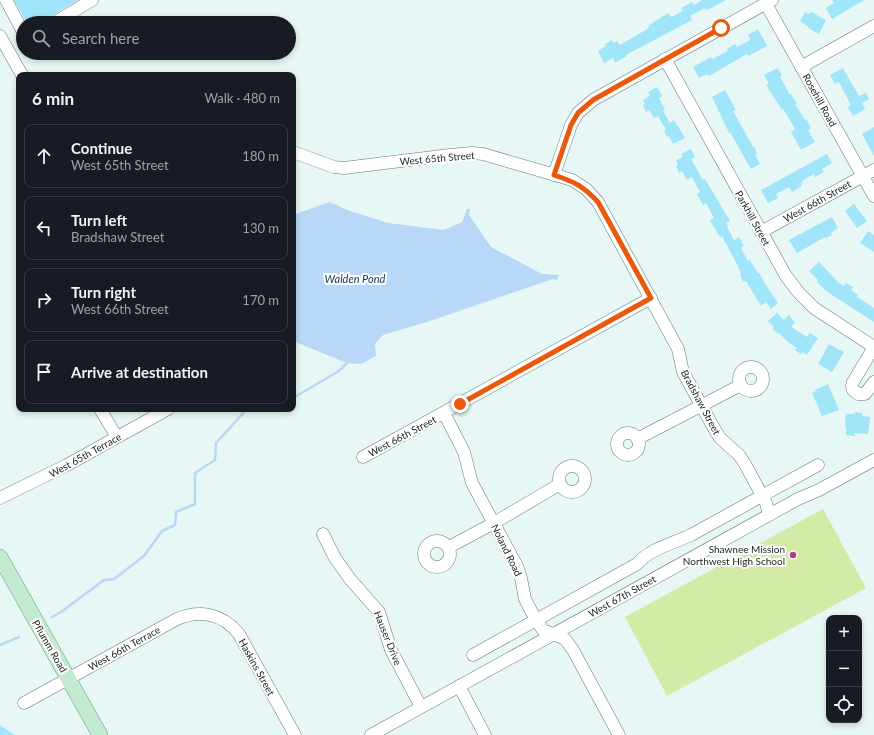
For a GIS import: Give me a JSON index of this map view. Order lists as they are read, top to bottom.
{
  "streets": {
    "main road": ["Pflumm Road"],
    "street": [
      "Rosehill Road",
      "West 65th Street",
      "West 66th Street",
      "Parkhill Street",
      "Bradshaw Street",
      "West 65th Terrace",
      "Noland Road",
      "West 67th Street",
      "Hauser Drive",
      "West 66th Terrace",
      "Haskins Street"
    ]
  },
  "crossings": [
    ["Rosehill Road", "West 66th Street"],
    ["West 65th Street", "Bradshaw Street"],
    ["West 66th Street", "Parkhill Street"],
    ["West 66th Street", "Bradshaw Street"],
    ["West 66th Street", "Noland Road"],
    ["Bradshaw Street", "West 67th Street"],
    ["Noland Road", "West 67th Street"],
    ["West 67th Street", "Hauser Drive"],
    ["Pflumm Road", "West 66th Terrace"],
    ["West 66th Terrace", "Haskins Street"]
  ],
  "water": ["Walden Pond"],
  "places": ["Shawnee Mission Northwest High School"],
  "page": {
    "search": "Search here",
    "heading": ["6 min", "Walk · 480 m"],
    "list": [
      ["Continue", "West 65th Street", "180 m"],
      ["Turn left", "Bradshaw Street", "130 m"],
      ["Turn right", "West 66th Street", "170 m"],
      "Arrive at destination"
    ],
    "map_buttons": ["+", "−"]
  }
}
